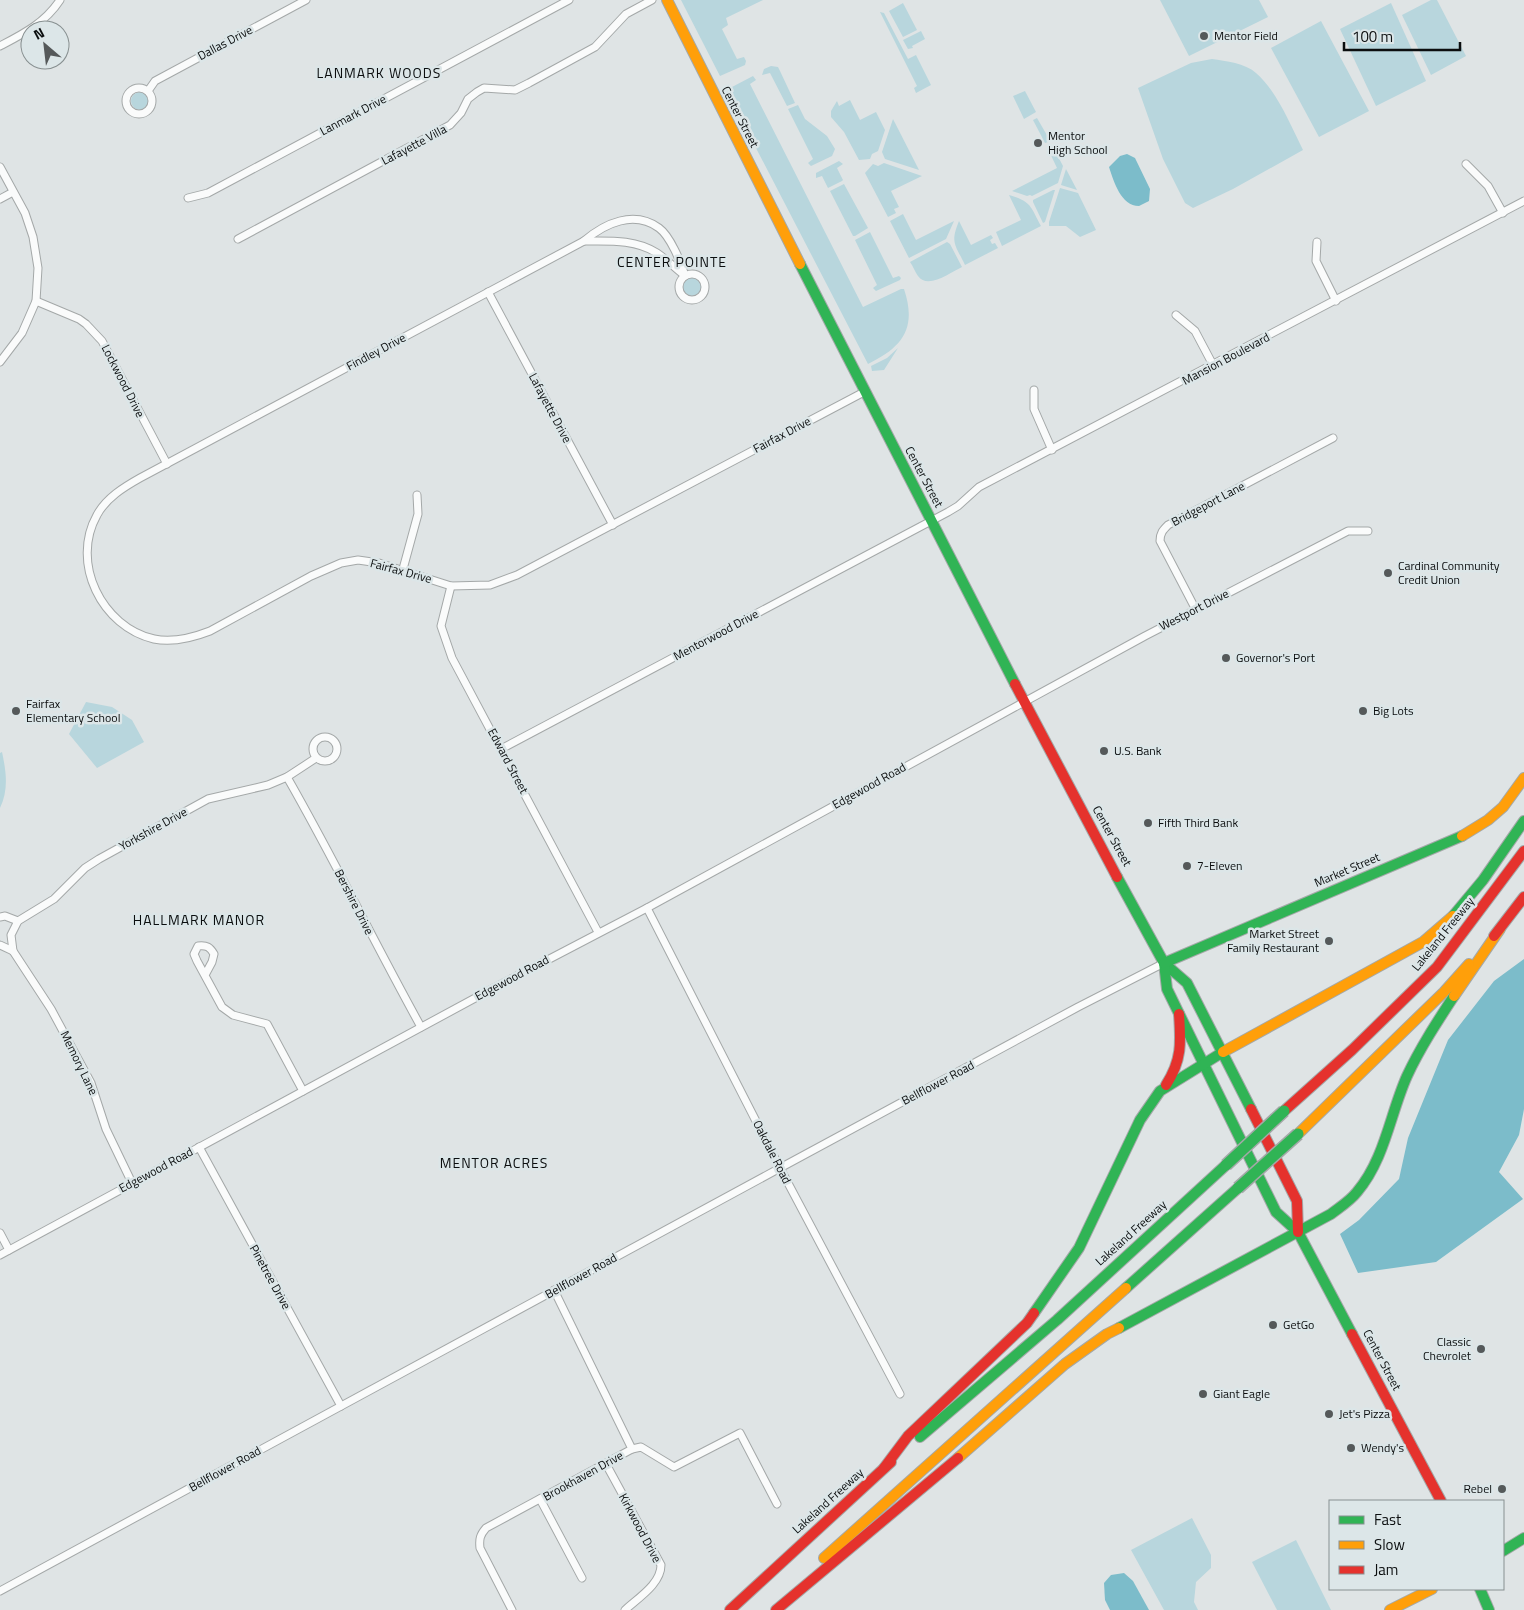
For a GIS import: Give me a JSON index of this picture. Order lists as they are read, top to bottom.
{
  "streets": {
    "main road": ["Center Street", "Market Street", "Lakeland Freeway"],
    "street": [
      "Dallas Drive",
      "Lanmark Drive",
      "Lafayette Villa",
      "Findley Drive",
      "Mansion Boulevard",
      "Lockwood Drive",
      "Lafayette Drive",
      "Fairfax Drive",
      "Bridgeport Lane",
      "Westport Drive",
      "Mentorwood Drive",
      "Edward Street",
      "Edgewood Road",
      "Yorkshire Drive",
      "Bershire Drive",
      "Memory Lane",
      "Bellflower Road",
      "Oakdale Road",
      "Pinetree Drive",
      "Brookhaven Drive",
      "Kirkwood Drive"
    ]
  },
  "crossings": [
    ["Center Street", "Mansion Boulevard"],
    ["Center Street", "Fairfax Drive"],
    ["Center Street", "Westport Drive"],
    ["Center Street", "Mentorwood Drive"],
    ["Center Street", "Edgewood Road"],
    ["Center Street", "Market Street"],
    ["Center Street", "Bellflower Road"],
    ["Findley Drive", "Lockwood Drive"],
    ["Findley Drive", "Lafayette Drive"],
    ["Findley Drive", "Fairfax Drive"],
    ["Mansion Boulevard", "Mentorwood Drive"],
    ["Lockwood Drive", "Fairfax Drive"],
    ["Lafayette Drive", "Fairfax Drive"],
    ["Fairfax Drive", "Edward Street"],
    ["Bridgeport Lane", "Westport Drive"],
    ["Westport Drive", "Edgewood Road"],
    ["Mentorwood Drive", "Edward Street"],
    ["Edward Street", "Edgewood Road"],
    ["Edgewood Road", "Bershire Drive"],
    ["Edgewood Road", "Memory Lane"],
    ["Edgewood Road", "Oakdale Road"],
    ["Edgewood Road", "Pinetree Drive"],
    ["Yorkshire Drive", "Bershire Drive"],
    ["Yorkshire Drive", "Memory Lane"],
    ["Market Street", "Bellflower Road"],
    ["Bellflower Road", "Oakdale Road"],
    ["Bellflower Road", "Pinetree Drive"],
    ["Bellflower Road", "Brookhaven Drive"],
    ["Brookhaven Drive", "Kirkwood Drive"]
  ],
  "districts": [
    "LANMARK WOODS",
    "CENTER POINTE",
    "HALLMARK MANOR",
    "MENTOR ACRES"
  ],
  "places": [
    "Mentor Field",
    "Mentor High School",
    "Cardinal Community Credit Union",
    "Governor's Port",
    "Fairfax Elementary School",
    "Big Lots",
    "U.S. Bank",
    "Fifth Third Bank",
    "7-Eleven",
    "Market Street Family Restaurant",
    "GetGo",
    "Classic Chevrolet",
    "Giant Eagle",
    "Jet's Pizza",
    "Wendy's",
    "Rebel"
  ],
  "legend": ["Fast", "Slow", "Jam"],
  "scale_bar": "100 m",
  "north": "top left"
}
